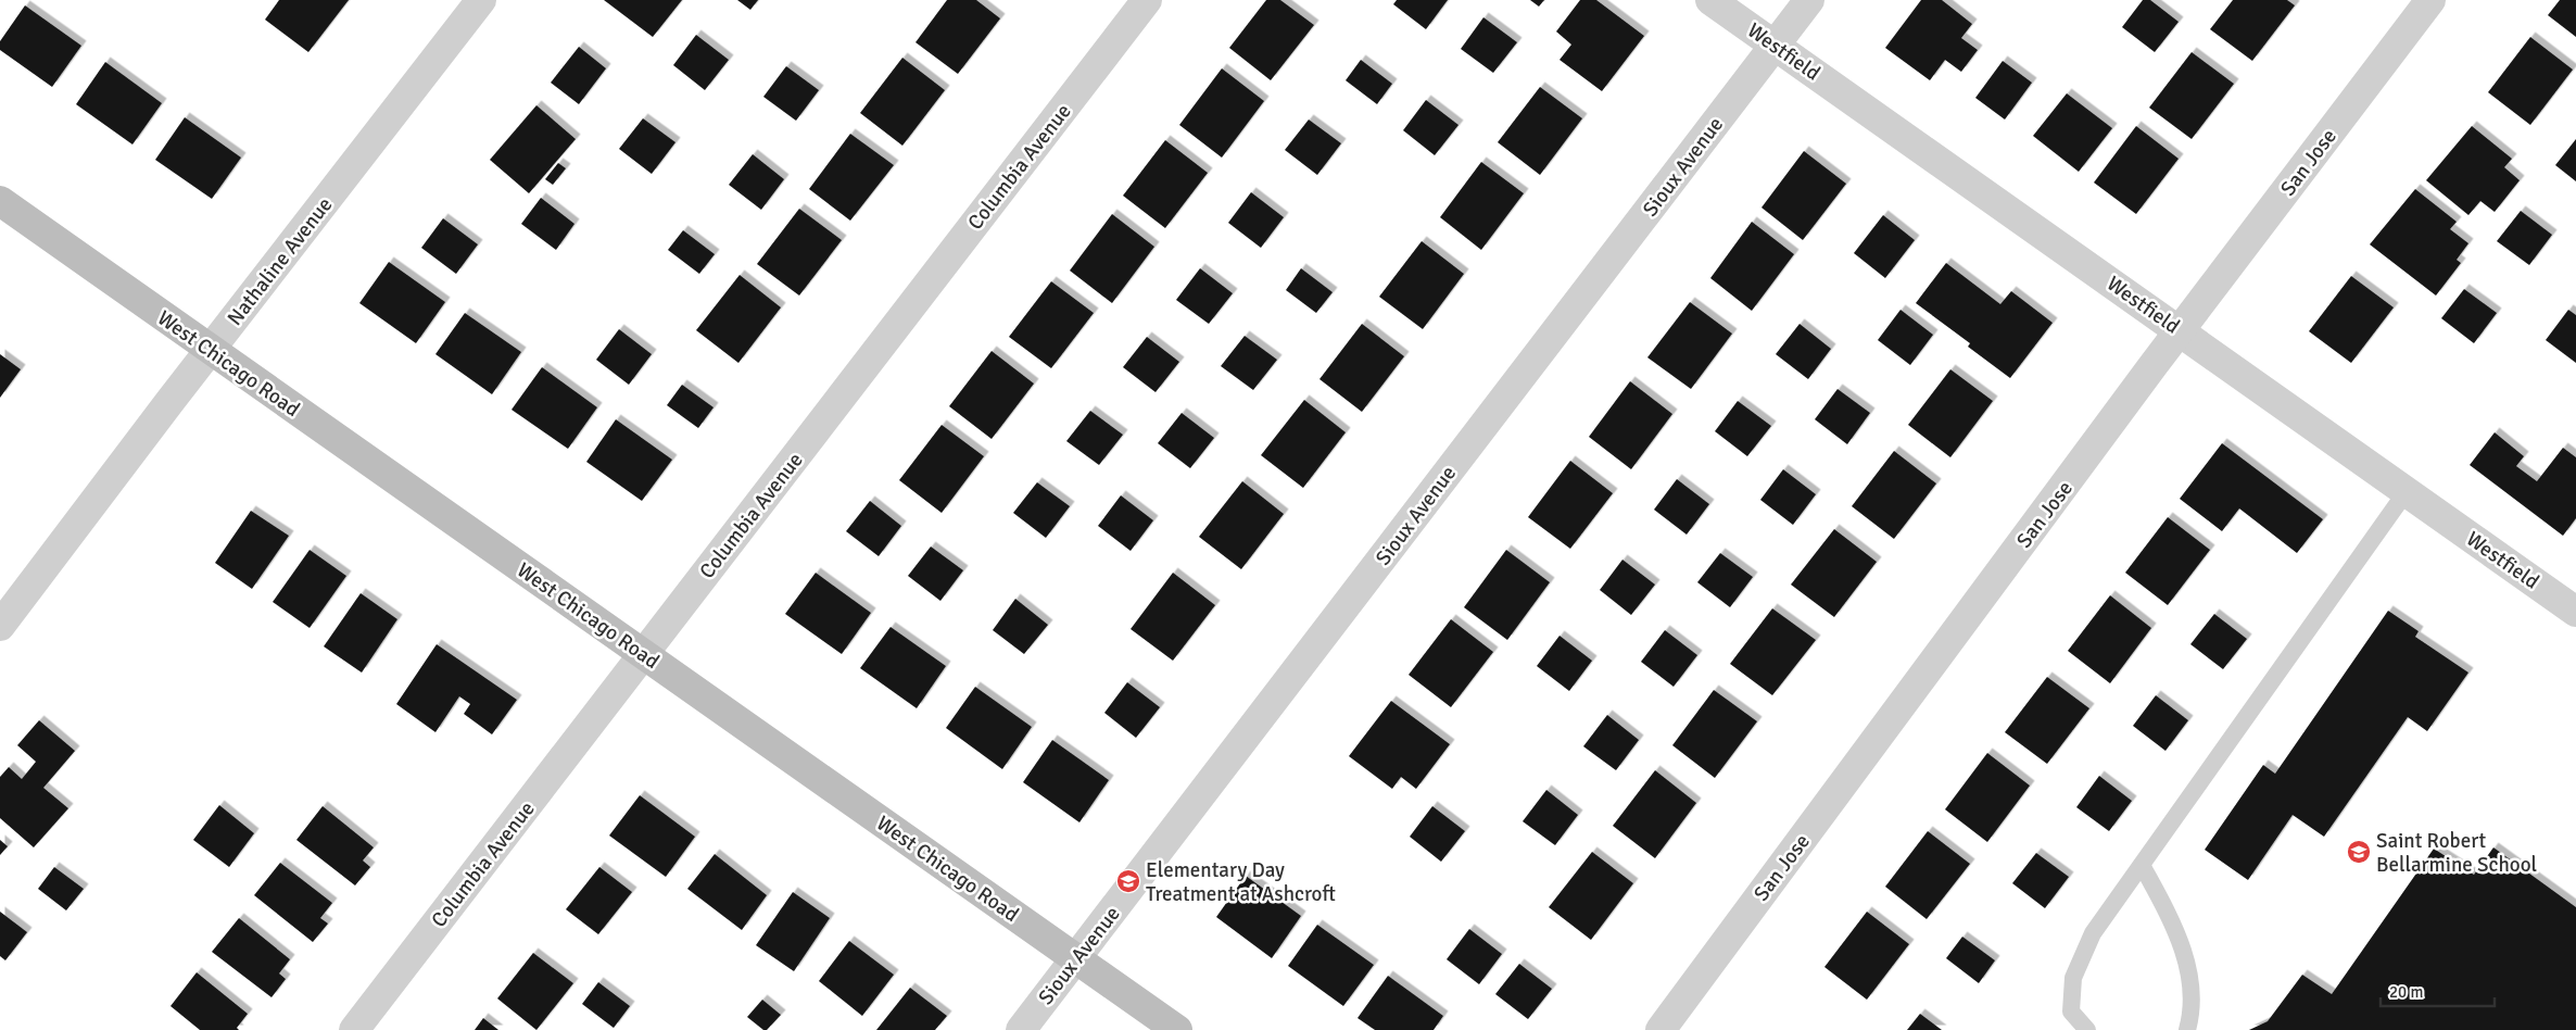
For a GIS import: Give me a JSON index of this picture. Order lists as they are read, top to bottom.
{
  "streets": {
    "street": [
      "Westfield",
      "San Jose",
      "Columbia Avenue",
      "Sioux Avenue",
      "Nathaline Avenue",
      "West Chicago Road"
    ]
  },
  "crossings": [
    ["Westfield", "San Jose"],
    ["Westfield", "Sioux Avenue"],
    ["Columbia Avenue", "West Chicago Road"],
    ["Sioux Avenue", "West Chicago Road"],
    ["Nathaline Avenue", "West Chicago Road"]
  ],
  "places": {
    "school or university": ["Saint Robert Bellarmine School", "Elementary Day Treatment at Ashcroft"]
  },
  "scale_bar": "20 m"
}
